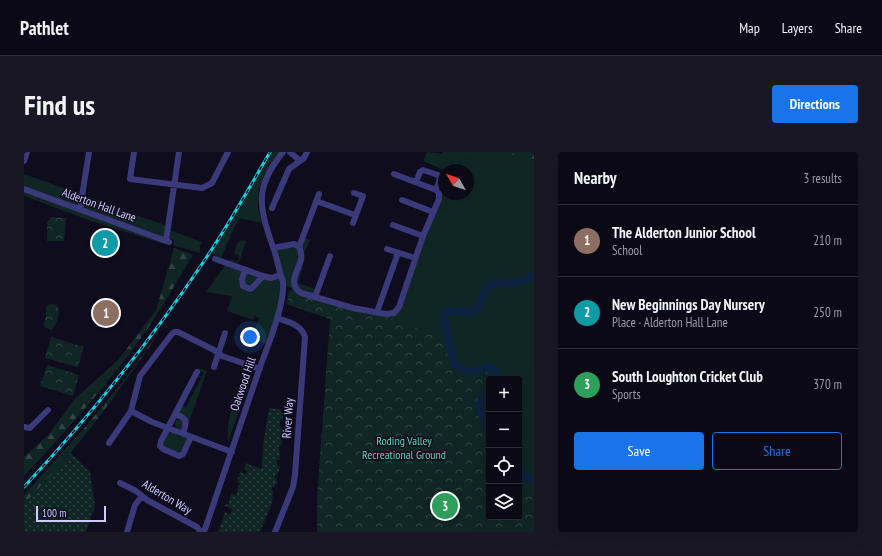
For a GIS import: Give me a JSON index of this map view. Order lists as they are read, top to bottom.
{
  "streets": {
    "street": [
      "Alderton Hall Lane",
      "Oakwood Hill",
      "River Way",
      "Alderton Way"
    ]
  },
  "crossings": [
    ["Oakwood Hill", "River Way"],
    ["Oakwood Hill", "Alderton Way"]
  ],
  "parks": ["Roding Valley Recreational Ground"],
  "scale_bar": "100 m",
  "north": "top left",
  "page": {
    "header": "Pathlet",
    "nav": ["Map", "Layers", "Share"],
    "buttons": [
      "Directions",
      ["Save", "Share"]
    ],
    "title": "Find us",
    "heading": ["Nearby", "3 results"],
    "list": [
      {
        "mark": "1",
        "name": "The Alderton Junior School",
        "note": "School",
        "value": "210 m"
      },
      {
        "mark": "2",
        "name": "New Beginnings Day Nursery",
        "note": "Place · Alderton Hall Lane",
        "value": "250 m"
      },
      {
        "mark": "3",
        "name": "South Loughton Cricket Club",
        "note": "Sports",
        "value": "370 m"
      }
    ],
    "pins": ["2", "1", "3"],
    "map_buttons": ["+", "−"],
    "scale": "100 m"
  }
}
